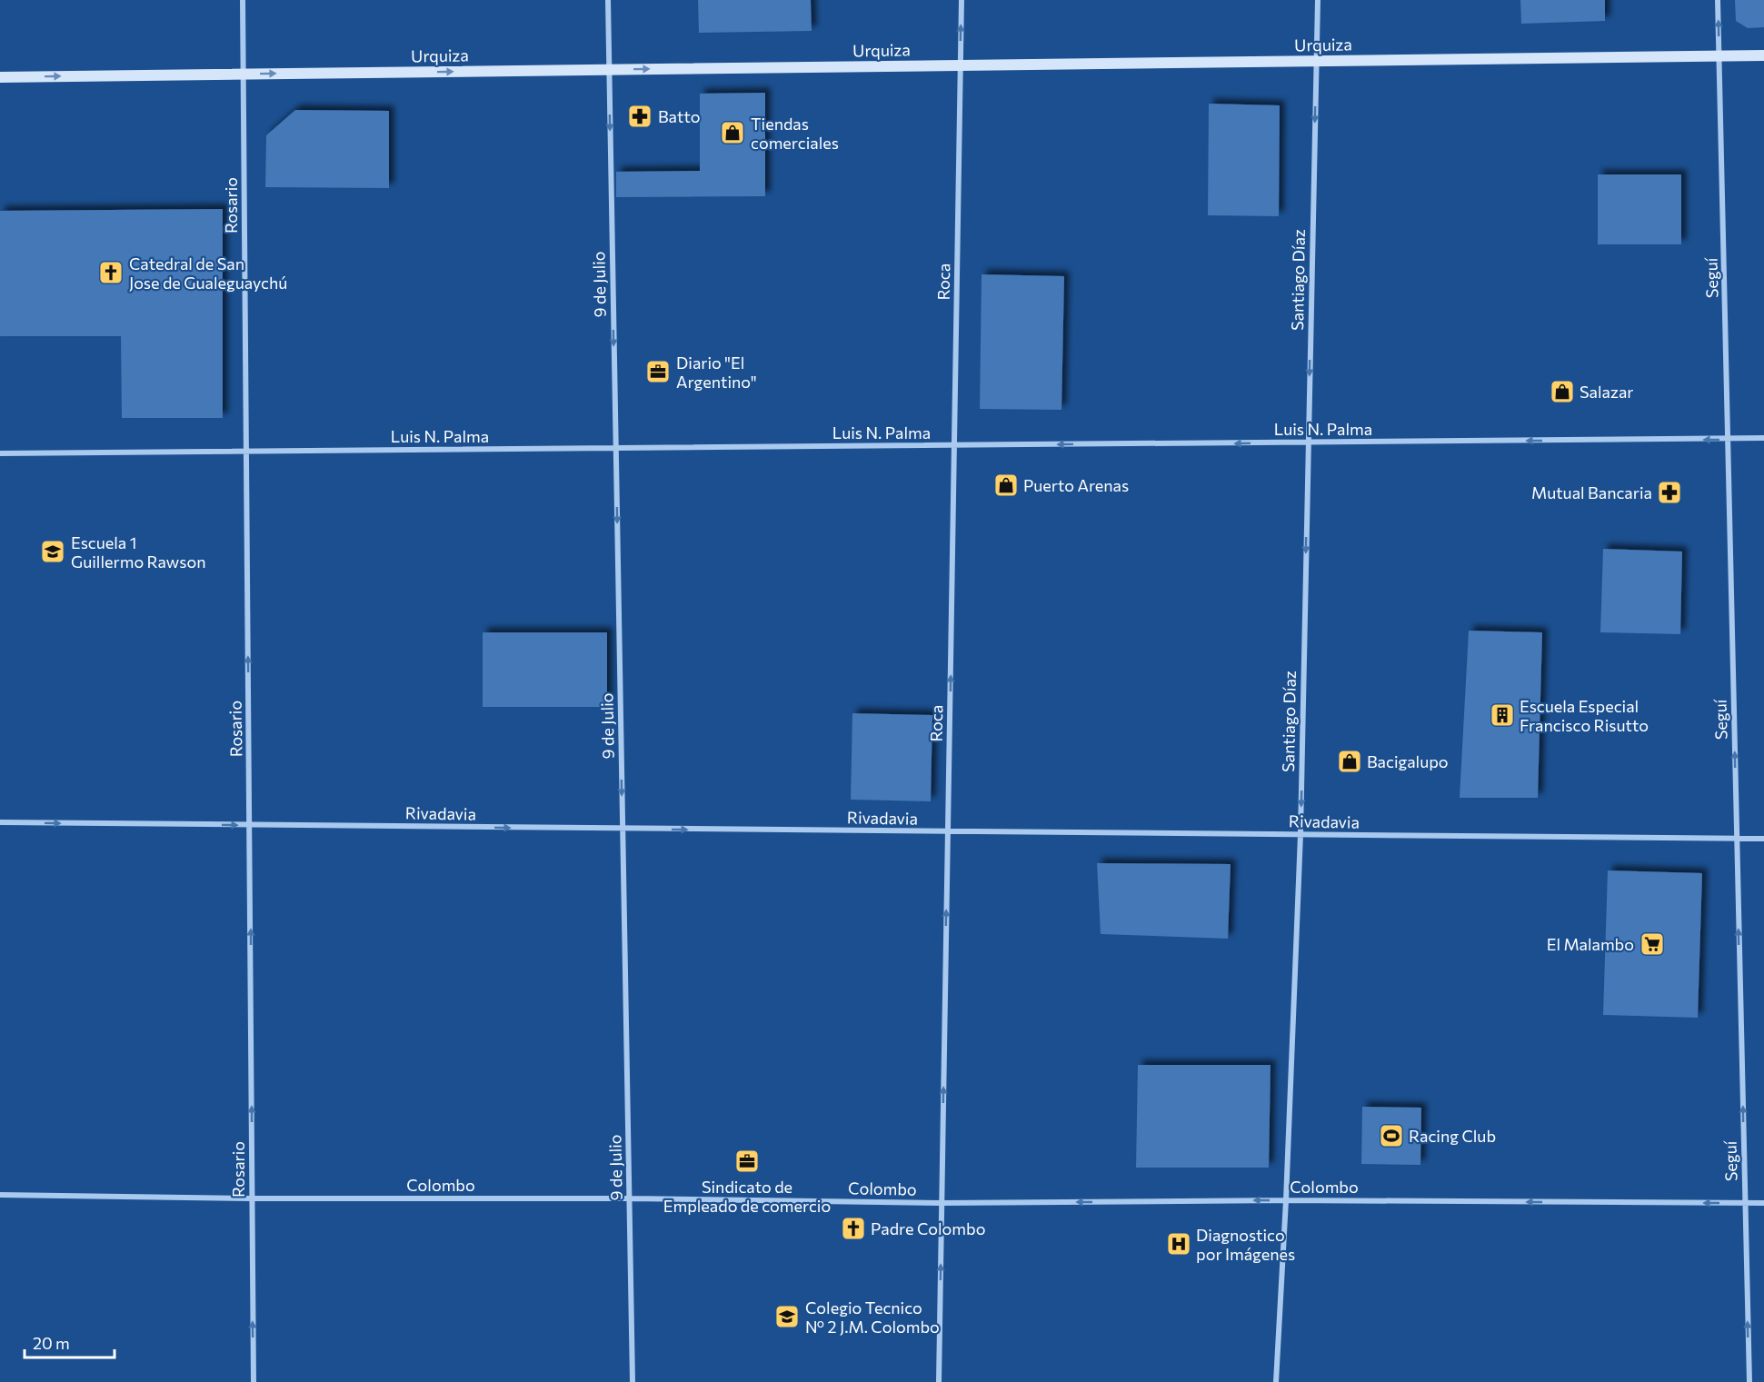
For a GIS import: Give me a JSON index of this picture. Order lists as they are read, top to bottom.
{
  "streets": {
    "street": [
      "Urquiza",
      "Rosario",
      "Seguí",
      "Santiago Díaz",
      "Roca",
      "9 de Julio",
      "Luis N. Palma",
      "Rivadavia",
      "Colombo"
    ]
  },
  "crossings": [
    ["Urquiza", "Rosario"],
    ["Urquiza", "Seguí"],
    ["Urquiza", "Santiago Díaz"],
    ["Urquiza", "Roca"],
    ["Urquiza", "9 de Julio"],
    ["Rosario", "Luis N. Palma"],
    ["Rosario", "Rivadavia"],
    ["Rosario", "Colombo"],
    ["Seguí", "Luis N. Palma"],
    ["Seguí", "Rivadavia"],
    ["Seguí", "Colombo"],
    ["Santiago Díaz", "Luis N. Palma"],
    ["Santiago Díaz", "Rivadavia"],
    ["Santiago Díaz", "Colombo"],
    ["Roca", "Luis N. Palma"],
    ["Roca", "Rivadavia"],
    ["Roca", "Colombo"],
    ["9 de Julio", "Luis N. Palma"],
    ["9 de Julio", "Rivadavia"],
    ["9 de Julio", "Colombo"]
  ],
  "one_way": [
    "Urquiza",
    "Rosario",
    "Seguí",
    "Santiago Díaz",
    "Roca",
    "9 de Julio",
    "Luis N. Palma",
    "Rivadavia",
    "Colombo"
  ],
  "places": {
    "pharmacy": ["Batto", "Mutual Bancaria"],
    "shop": [
      "Tiendas comerciales",
      "Salazar",
      "Puerto Arenas",
      "Bacigalupo"
    ],
    "church": ["Catedral de San Jose de Gualeguaychú", "Padre Colombo"],
    "office": ["Diario \"El Argentino\"", "Sindicato de Empleado de comercio"],
    "school or university": ["Escuela 1 Guillermo Rawson", "Colegio Tecnico Nº 2 J.M. Colombo"],
    "building": ["Escuela Especial Francisco Risutto"],
    "supermarket": ["El Malambo"],
    "sports": ["Racing Club"],
    "hospital": ["Diagnostico por Imágenes"]
  },
  "scale_bar": "20 m"
}
